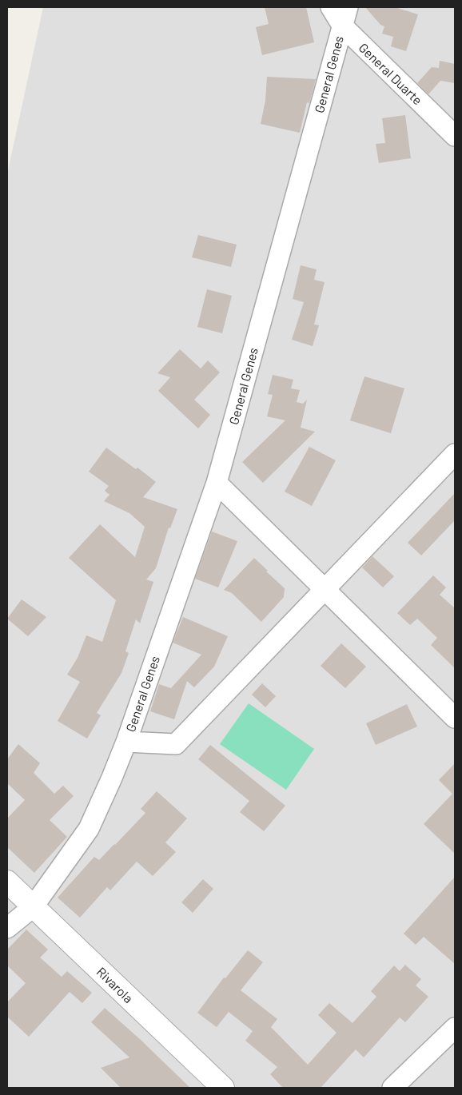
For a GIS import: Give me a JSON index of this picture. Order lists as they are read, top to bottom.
{
  "streets": {
    "street": ["General Duarte", "General Genes", "Rivarola"]
  },
  "crossings": [
    ["General Duarte", "General Genes"],
    ["General Genes", "Rivarola"]
  ]
}
